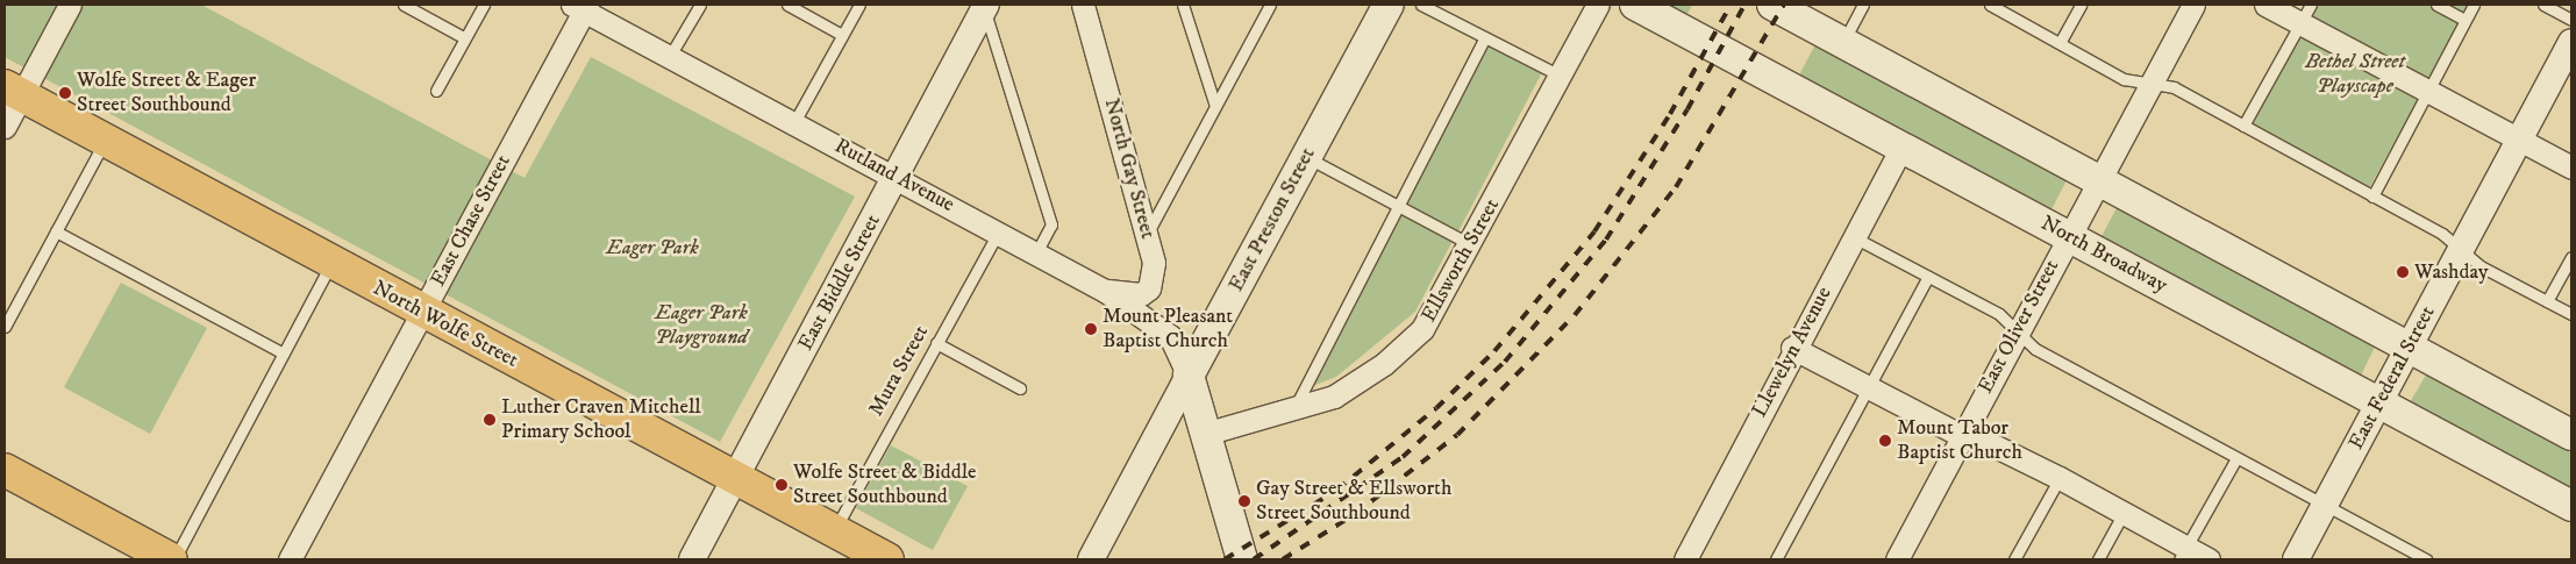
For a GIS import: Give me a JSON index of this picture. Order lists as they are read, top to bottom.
{
  "streets": {
    "main road": ["East Preston Street", "North Broadway", "North Wolfe Street"],
    "street": [
      "North Gay Street",
      "Rutland Avenue",
      "East Chase Street",
      "Ellsworth Street",
      "East Biddle Street",
      "East Oliver Street",
      "Llewelyn Avenue",
      "East Federal Street"
    ],
    "lane": ["Mura Street"]
  },
  "crossings": [
    ["North Gay Street", "Rutland Avenue"],
    ["Rutland Avenue", "East Preston Street"],
    ["Rutland Avenue", "East Chase Street"],
    ["Rutland Avenue", "East Biddle Street"],
    ["Rutland Avenue", "Mura Street"],
    ["East Chase Street", "North Wolfe Street"],
    ["North Broadway", "East Oliver Street"],
    ["North Broadway", "Llewelyn Avenue"],
    ["North Broadway", "East Federal Street"],
    ["East Biddle Street", "North Wolfe Street"],
    ["North Wolfe Street", "Mura Street"]
  ],
  "parks": ["Bethel Street Playscape", "Eager Park", "Eager Park Playground"],
  "places": [
    "Wolfe Street & Eager Street Southbound",
    "Washday",
    "Mount Pleasant Baptist Church",
    "Luther Craven Mitchell Primary School",
    "Mount Tabor Baptist Church",
    "Wolfe Street & Biddle Street Southbound",
    "Gay Street & Ellsworth Street Southbound"
  ]
}
